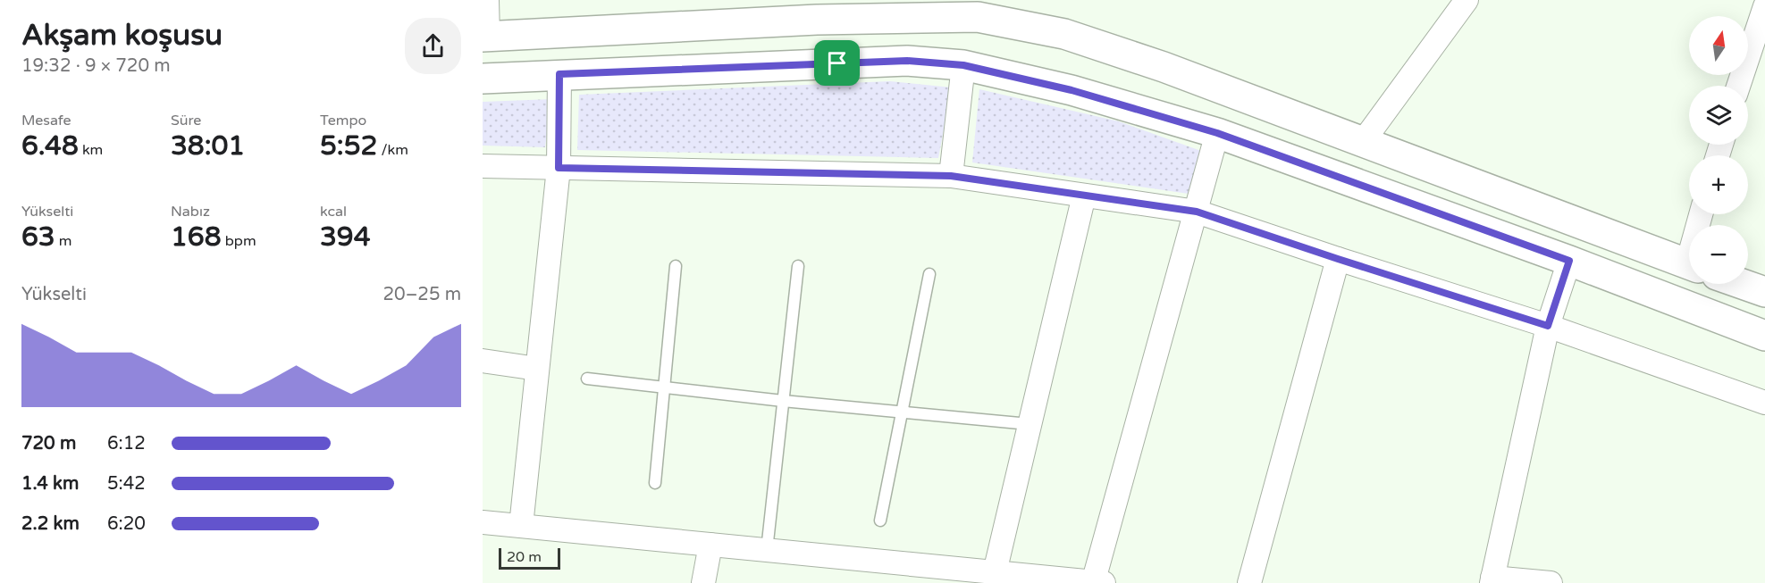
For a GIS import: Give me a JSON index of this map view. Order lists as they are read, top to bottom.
{
  "scale_bar": "20 m",
  "north": "top",
  "page": {
    "heading": ["Akşam koşusu", "19:32 · 9 × 720 m"],
    "map_buttons": ["+", "−"],
    "stats": [
      ["Mesafe", "6.48 km"],
      ["Süre", "38:01"],
      ["Tempo", "5:52 /km"],
      ["Yükselti", "63 m"],
      ["Nabız", "168 bpm"],
      ["kcal", "394"]
    ],
    "chart": ["Yükselti", "20–25 m"],
    "list": [
      {
        "name": "720 m",
        "note": "6:12"
      },
      {
        "name": "1.4 km",
        "note": "5:42"
      },
      {
        "name": "2.2 km",
        "note": "6:20"
      }
    ],
    "scale": "20 m"
  }
}
